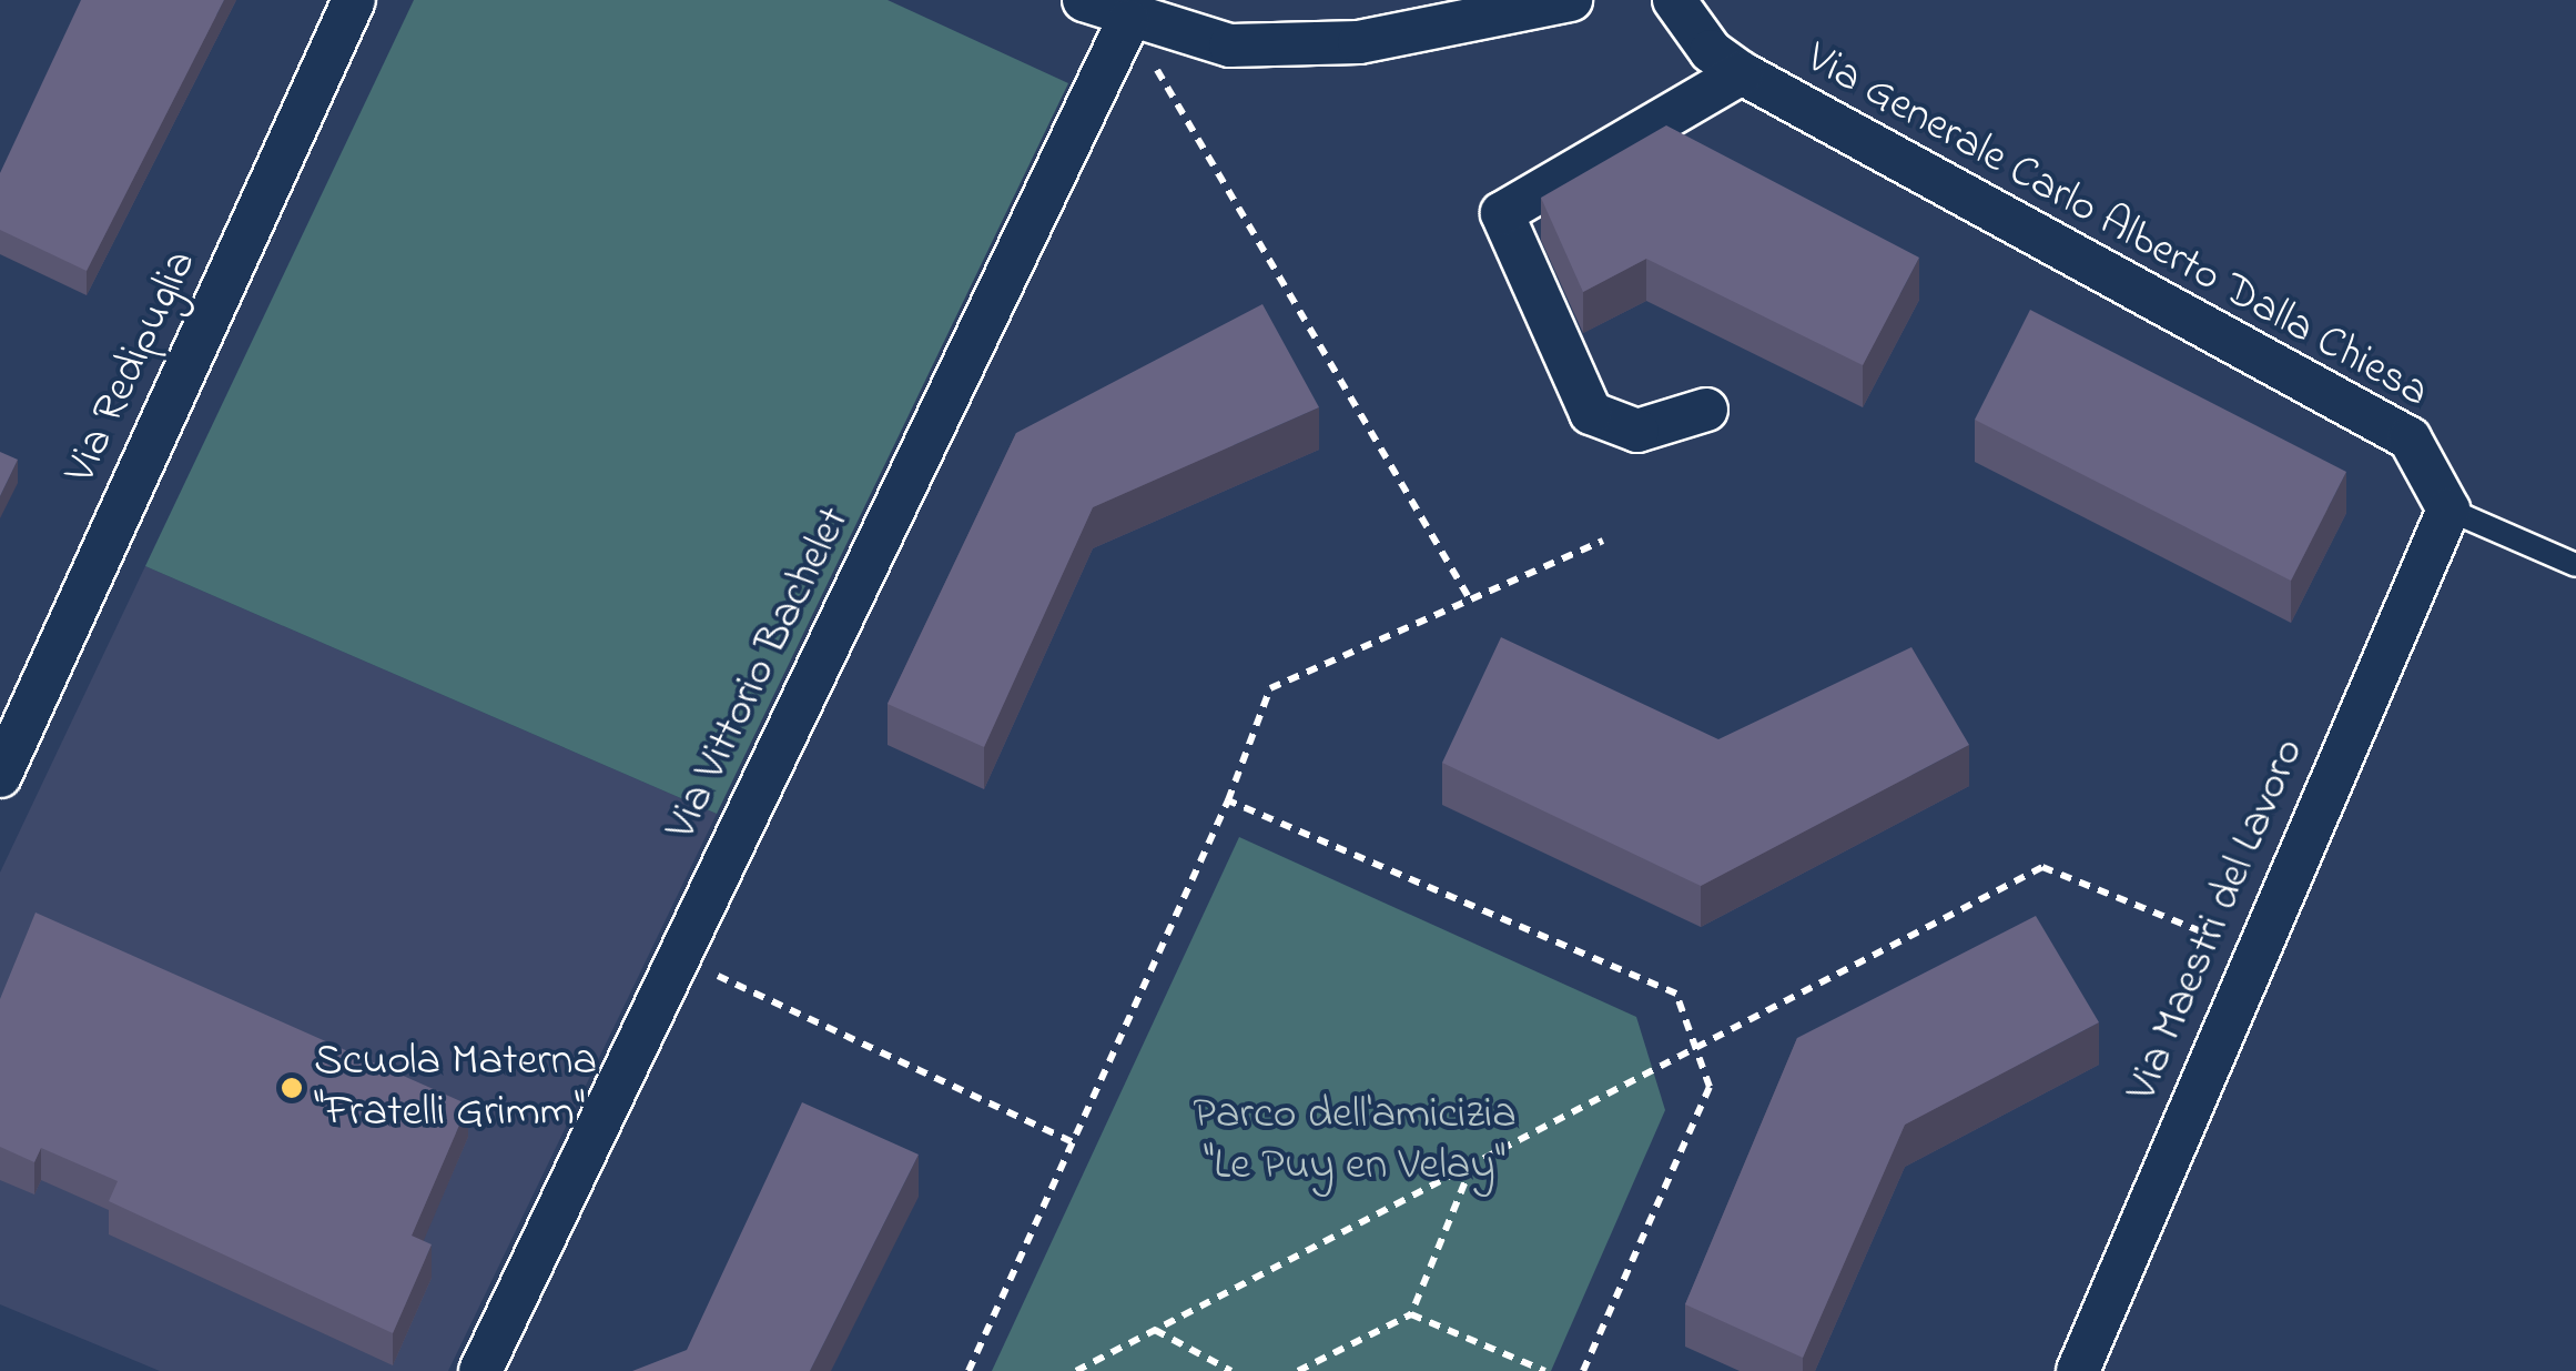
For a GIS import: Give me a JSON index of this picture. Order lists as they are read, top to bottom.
{
  "streets": {
    "street": [
      "Via Generale Carlo Alberto Dalla Chiesa",
      "Via Redipuglia",
      "Via Vittorio Bachelet",
      "Via Maestri del Lavoro"
    ]
  },
  "crossings": [
    ["Via Generale Carlo Alberto Dalla Chiesa", "Via Maestri del Lavoro"]
  ],
  "parks": ["Parco dell'amicizia \"Le Puy en Velay\""],
  "places": ["Scuola Materna \"Fratelli Grimm\""]
}
